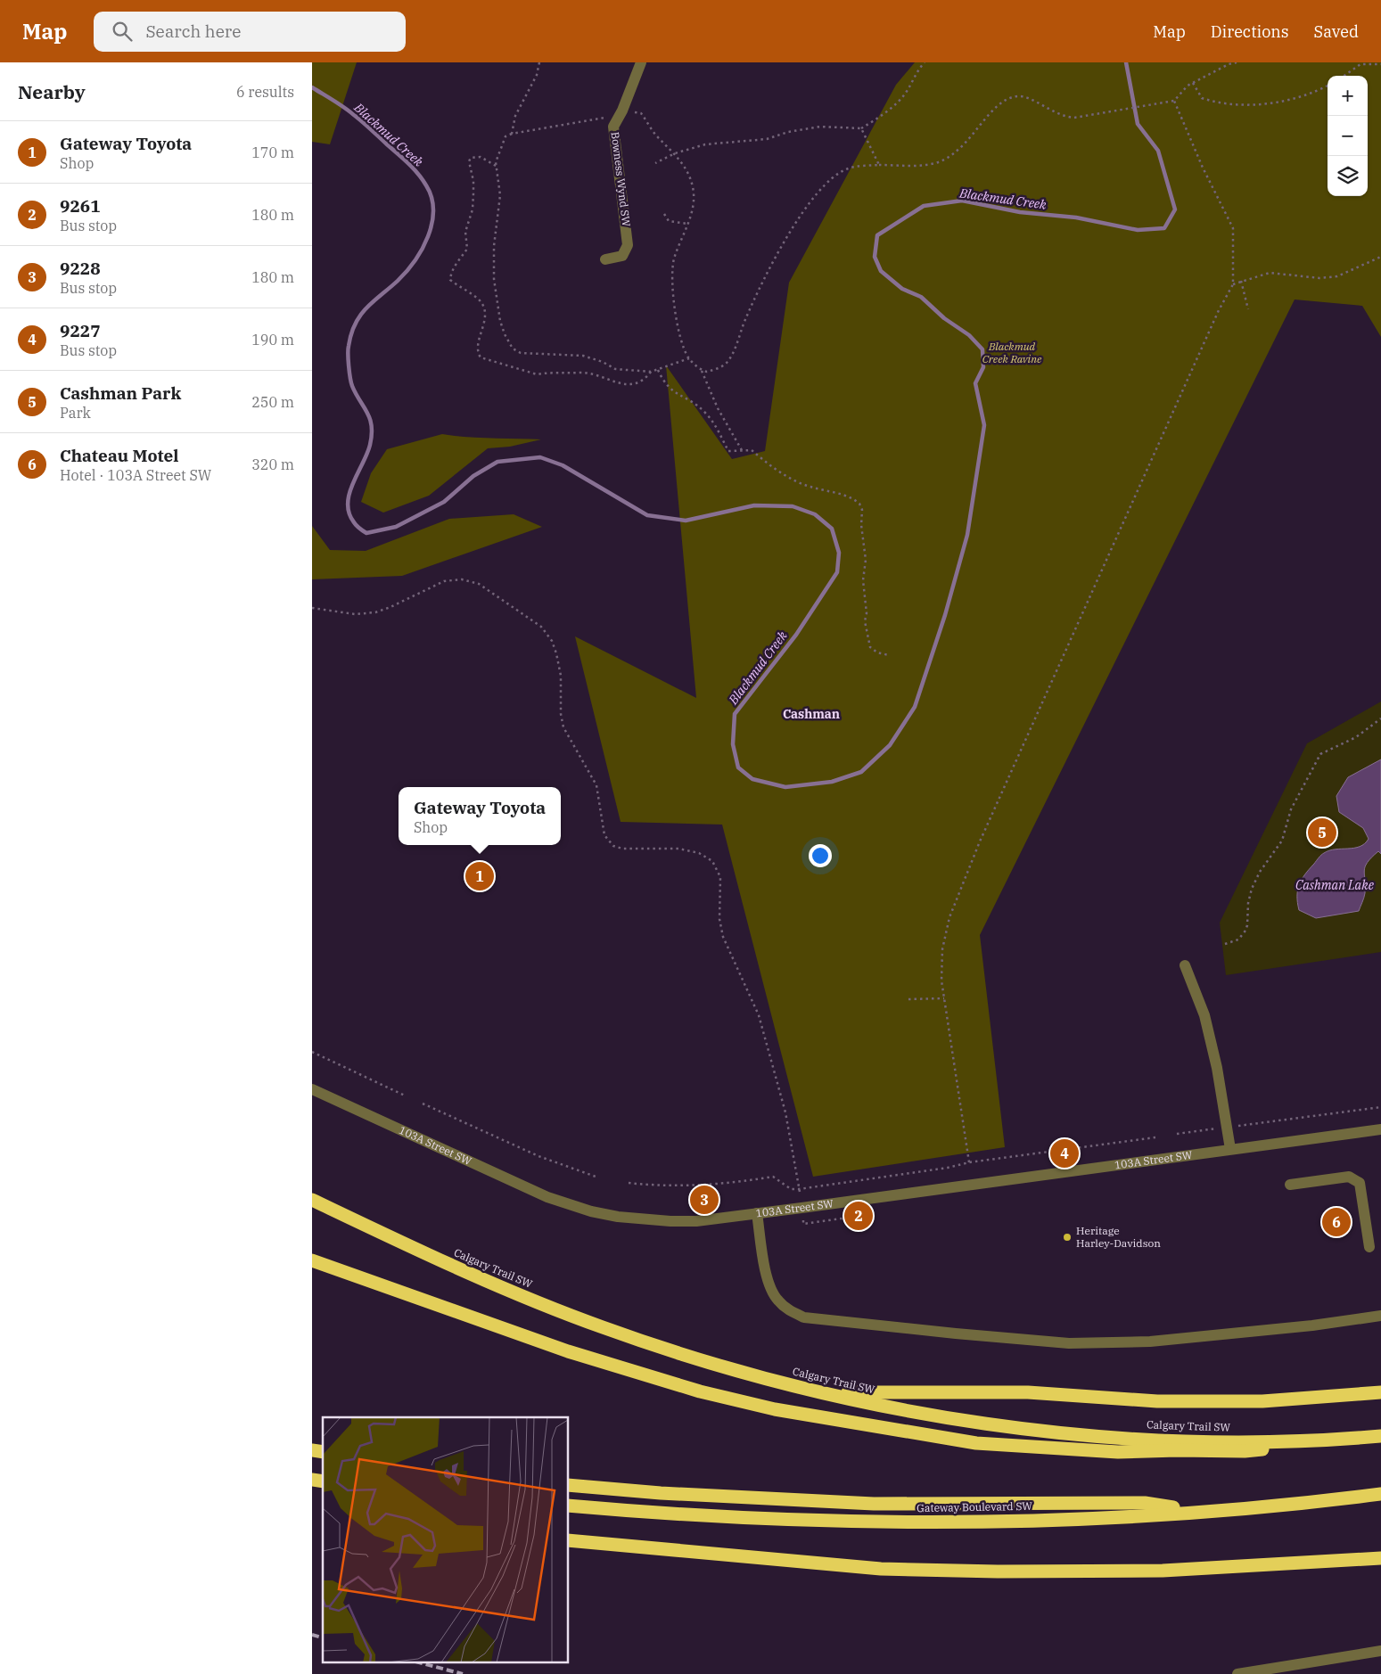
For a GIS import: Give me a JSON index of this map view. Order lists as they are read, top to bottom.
{
  "streets": {
    "highway": ["Calgary Trail SW", "Gateway Boulevard SW"],
    "street": ["Bowness Wynd SW", "103A Street SW"]
  },
  "districts": ["Cashman"],
  "water": ["Blackmud Creek", "Cashman Lake"],
  "parks": ["Blackmud Creek Ravine"],
  "places": ["Heritage Harley-Davidson"],
  "page": {
    "header": "Map",
    "search": "Search here",
    "nav": ["Map", "Directions", "Saved"],
    "heading": ["Nearby", "6 results"],
    "map_buttons": ["+", "−"],
    "list": [
      {
        "mark": "1",
        "name": "Gateway Toyota",
        "note": "Shop",
        "value": "170 m"
      },
      {
        "mark": "2",
        "name": "9261",
        "note": "Bus stop",
        "value": "180 m"
      },
      {
        "mark": "3",
        "name": "9228",
        "note": "Bus stop",
        "value": "180 m"
      },
      {
        "mark": "4",
        "name": "9227",
        "note": "Bus stop",
        "value": "190 m"
      },
      {
        "mark": "5",
        "name": "Cashman Park",
        "note": "Park",
        "value": "250 m"
      },
      {
        "mark": "6",
        "name": "Chateau Motel",
        "note": "Hotel · 103A Street SW",
        "value": "320 m"
      }
    ],
    "popup": ["Gateway Toyota", "Shop"],
    "pins": [
      "5",
      "1",
      "4",
      "3",
      "2",
      "6"
    ]
  }
}
